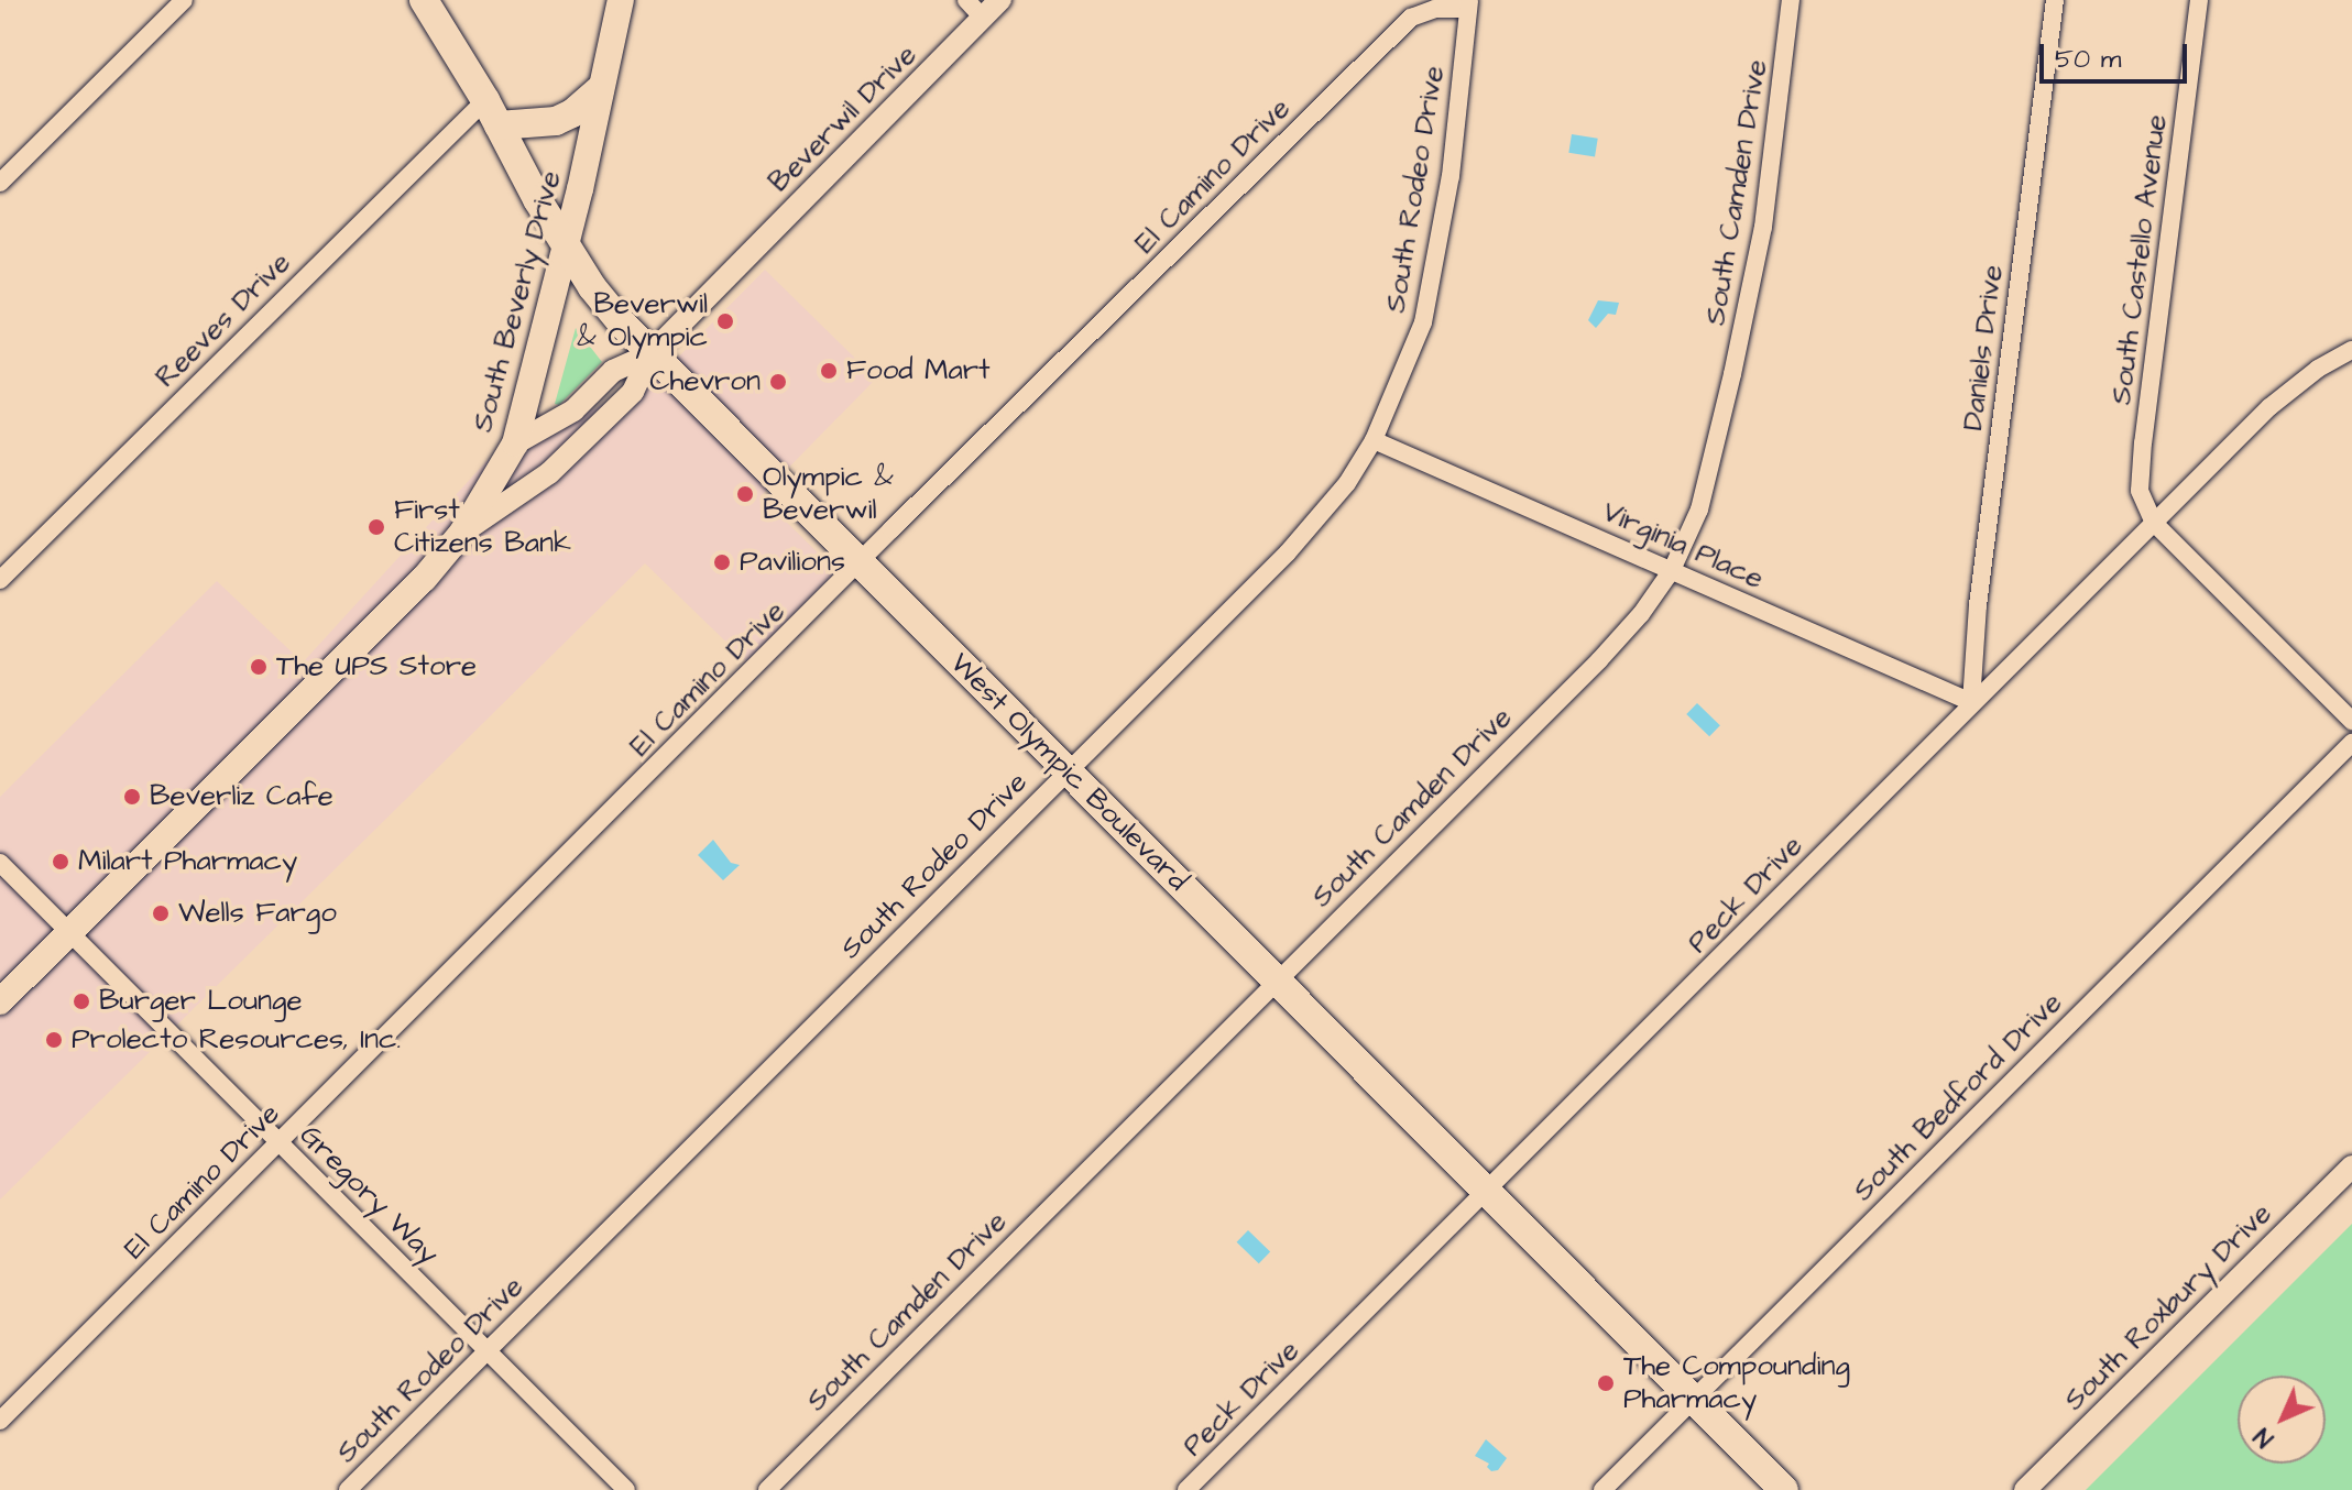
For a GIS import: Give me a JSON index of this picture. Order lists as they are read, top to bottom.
{
  "streets": {
    "main road": ["South Beverly Drive", "West Olympic Boulevard"],
    "street": [
      "Beverwil Drive",
      "El Camino Drive",
      "South Rodeo Drive",
      "South Camden Drive",
      "South Castello Avenue",
      "Reeves Drive",
      "Daniels Drive",
      "Virginia Place",
      "Peck Drive",
      "South Bedford Drive",
      "Gregory Way",
      "South Roxbury Drive"
    ]
  },
  "crossings": [
    ["Beverwil Drive", "West Olympic Boulevard"],
    ["El Camino Drive", "South Rodeo Drive"],
    ["El Camino Drive", "West Olympic Boulevard"],
    ["El Camino Drive", "Gregory Way"],
    ["South Rodeo Drive", "Virginia Place"],
    ["South Rodeo Drive", "West Olympic Boulevard"],
    ["South Rodeo Drive", "Gregory Way"],
    ["South Camden Drive", "Virginia Place"],
    ["South Camden Drive", "West Olympic Boulevard"],
    ["South Castello Avenue", "Peck Drive"],
    ["South Beverly Drive", "West Olympic Boulevard"],
    ["South Beverly Drive", "Gregory Way"],
    ["Reeves Drive", "West Olympic Boulevard"],
    ["Daniels Drive", "Virginia Place"],
    ["Daniels Drive", "Peck Drive"],
    ["Virginia Place", "Peck Drive"],
    ["West Olympic Boulevard", "Peck Drive"],
    ["West Olympic Boulevard", "South Bedford Drive"]
  ],
  "places": [
    "Beverwil & Olympic",
    "Food Mart",
    "Chevron",
    "Olympic & Beverwil",
    "First Citizens Bank",
    "Pavilions",
    "The UPS Store",
    "Beverliz Cafe",
    "Milart Pharmacy",
    "Wells Fargo",
    "Burger Lounge",
    "Prolecto Resources, Inc.",
    "The Compounding Pharmacy"
  ],
  "scale_bar": "50 m",
  "north": "bottom left"
}
